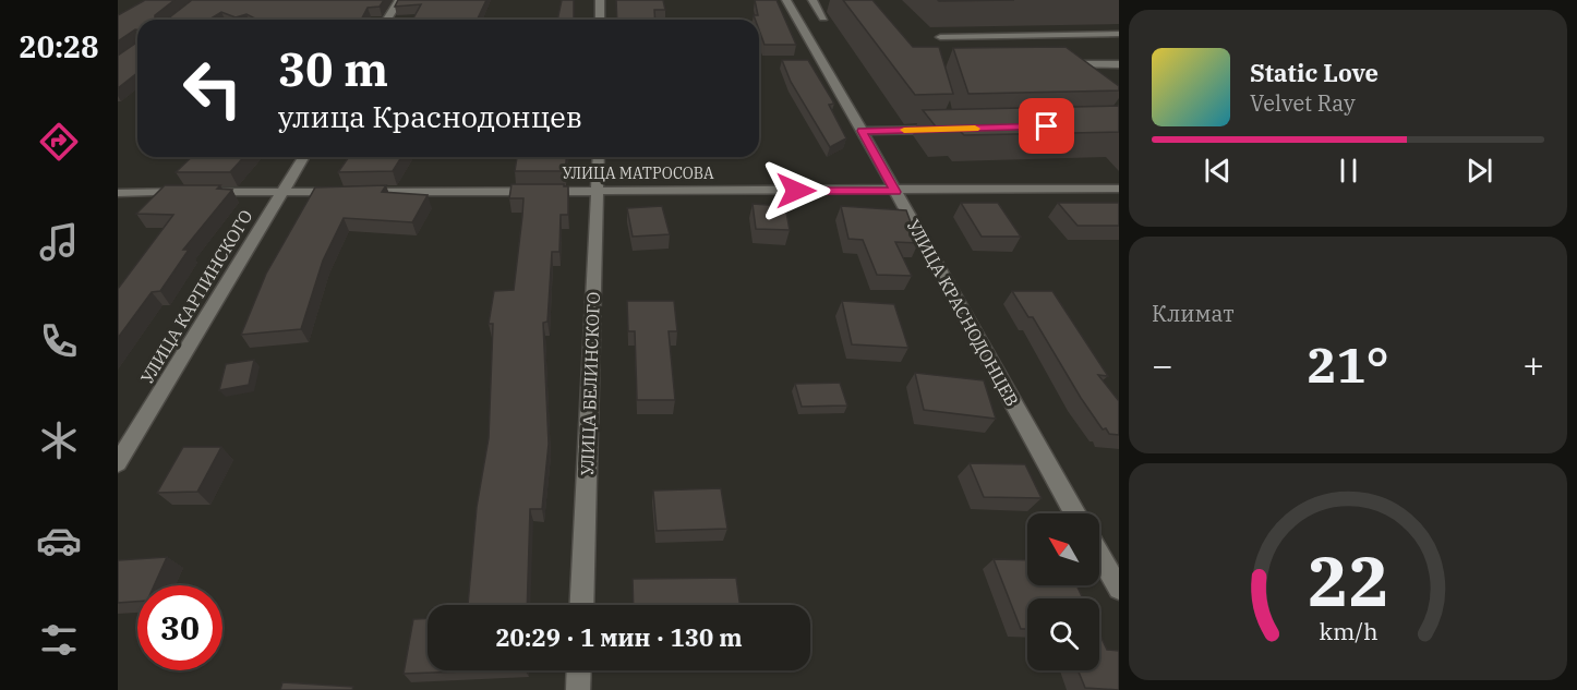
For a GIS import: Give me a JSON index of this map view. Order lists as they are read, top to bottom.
{
  "streets": {
    "street": [
      "УЛИЦА МАТРОСОВА",
      "УЛИЦА КАРПИНСКОГО",
      "УЛИЦА КРАСНОДОНЦЕВ",
      "УЛИЦА БЕЛИНСКОГО"
    ]
  },
  "crossings": [
    ["УЛИЦА МАТРОСОВА", "УЛИЦА КАРПИНСКОГО"],
    ["УЛИЦА МАТРОСОВА", "УЛИЦА КРАСНОДОНЦЕВ"],
    ["УЛИЦА МАТРОСОВА", "УЛИЦА БЕЛИНСКОГО"]
  ],
  "north": "top left",
  "page": {
    "tabs": "20:28",
    "turn": ["30 m", "улица Краснодонцев"],
    "song": ["Static Love", "Velvet Ray"],
    "tile": "Климат",
    "heat": ["−", "21°", "+"],
    "limit": "30",
    "trip": "20:29 · 1 мин · 130 m",
    "gauge": ["22", "km/h"]
  }
}
